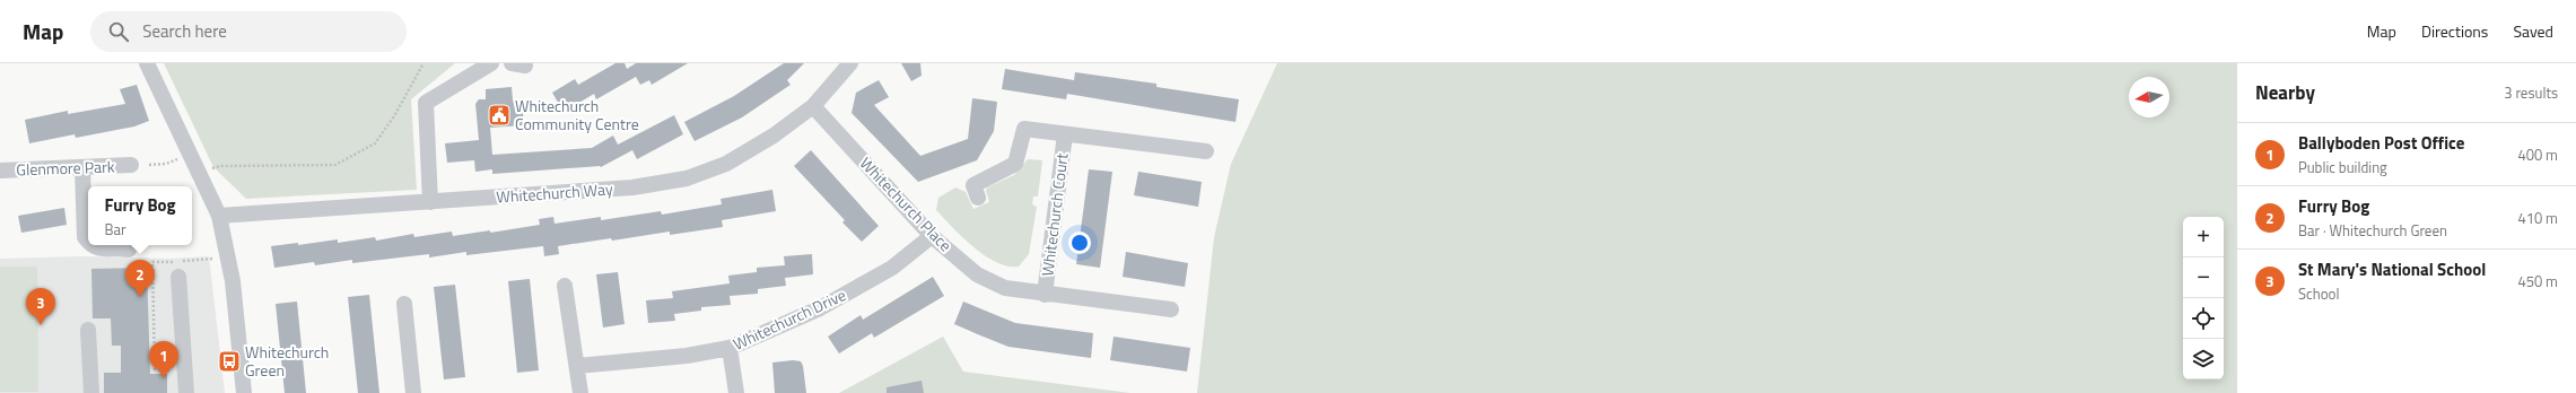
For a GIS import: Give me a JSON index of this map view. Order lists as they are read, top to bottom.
{
  "streets": {
    "street": [
      "Glenmore Park",
      "Whitechurch Way",
      "Whitechurch Place",
      "Whitechurch Court",
      "Whitechurch Drive"
    ]
  },
  "crossings": [
    ["Whitechurch Way", "Whitechurch Place"],
    ["Whitechurch Place", "Whitechurch Court"],
    ["Whitechurch Place", "Whitechurch Drive"]
  ],
  "places": {
    "public building": ["Whitechurch Community Centre"],
    "bus stop": ["Whitechurch Green"]
  },
  "north": "left",
  "page": {
    "header": "Map",
    "search": "Search here",
    "nav": ["Map", "Directions", "Saved"],
    "heading": ["Nearby", "3 results"],
    "list": [
      {
        "mark": "1",
        "name": "Ballyboden Post Office",
        "note": "Public building",
        "value": "400 m"
      },
      {
        "mark": "2",
        "name": "Furry Bog",
        "note": "Bar · Whitechurch Green",
        "value": "410 m"
      },
      {
        "mark": "3",
        "name": "St Mary's National School",
        "note": "School",
        "value": "450 m"
      }
    ],
    "popup": ["Furry Bog", "Bar"],
    "map_buttons": ["+", "−"],
    "pins": ["2", "3", "1"]
  }
}
